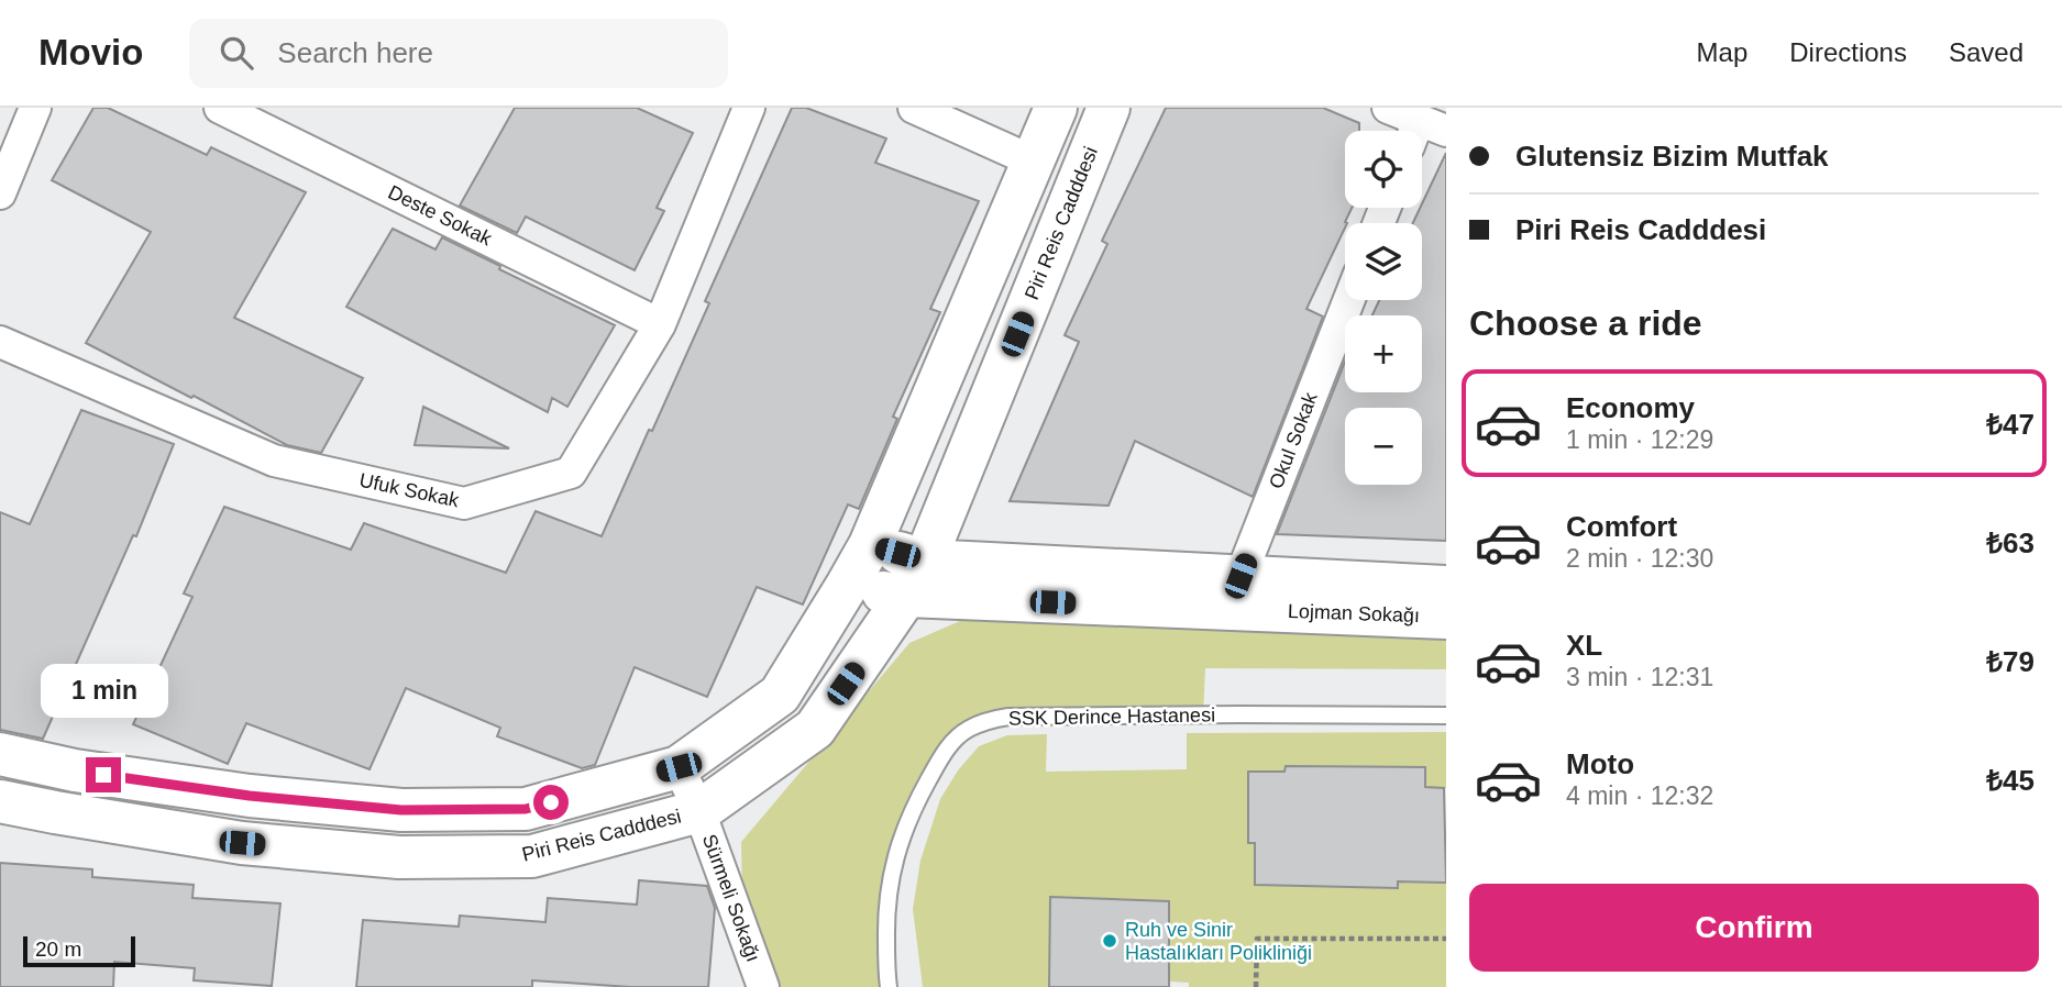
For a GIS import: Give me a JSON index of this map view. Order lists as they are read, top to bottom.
{
  "streets": {
    "main road": ["Piri Reis Cadddesi", "Lojman Sokağı"],
    "street": [
      "Deste Sokak",
      "Okul Sokak",
      "Ufuk Sokak",
      "Sürmeli Sokağı"
    ],
    "lane": ["SSK Derince Hastanesi"]
  },
  "crossings": [
    ["Deste Sokak", "Ufuk Sokak"],
    ["Piri Reis Cadddesi", "Lojman Sokağı"],
    ["Piri Reis Cadddesi", "Sürmeli Sokağı"],
    ["Okul Sokak", "Lojman Sokağı"]
  ],
  "places": ["Ruh ve Sinir Hastalıkları Polikliniği"],
  "scale_bar": "20 m",
  "page": {
    "header": "Movio",
    "search": "Search here",
    "nav": ["Map", "Directions", "Saved"],
    "banner": ["Glutensiz Bizim Mutfak", "Piri Reis Cadddesi"],
    "map_buttons": ["+", "−"],
    "heading": "Choose a ride",
    "list": [
      {
        "name": "Economy",
        "note": "1 min · 12:29",
        "value": "₺47"
      },
      {
        "name": "Comfort",
        "note": "2 min · 12:30",
        "value": "₺63"
      },
      {
        "name": "XL",
        "note": "3 min · 12:31",
        "value": "₺79"
      },
      {
        "name": "Moto",
        "note": "4 min · 12:32",
        "value": "₺45"
      }
    ],
    "bubble": "1 min",
    "buttons": "Confirm",
    "scale": "20 m"
  }
}
